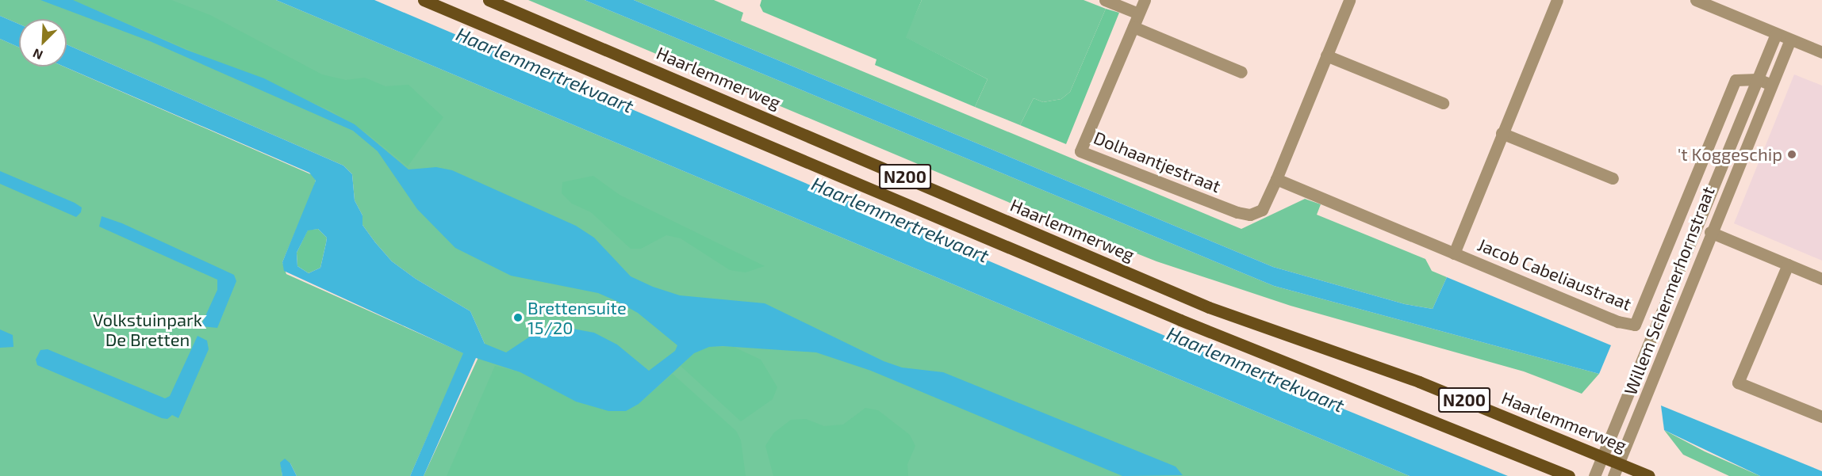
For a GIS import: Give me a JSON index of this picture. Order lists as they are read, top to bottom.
{
  "streets": {
    "main road": ["Haarlemmerweg", "N200"],
    "street": ["Dolhaantjestraat", "Jacob Cabeliaustraat", "Willem Schermerhornstraat"]
  },
  "crossings": [
    ["Haarlemmerweg", "Willem Schermerhornstraat"],
    ["Dolhaantjestraat", "Jacob Cabeliaustraat"],
    ["Jacob Cabeliaustraat", "Willem Schermerhornstraat"]
  ],
  "water": ["Haarlemmertrekvaart"],
  "parks": ["Volkstuinpark De Bretten"],
  "places": ["'t Koggeschip", "Brettensuite 15/20"],
  "north": "bottom left"
}
